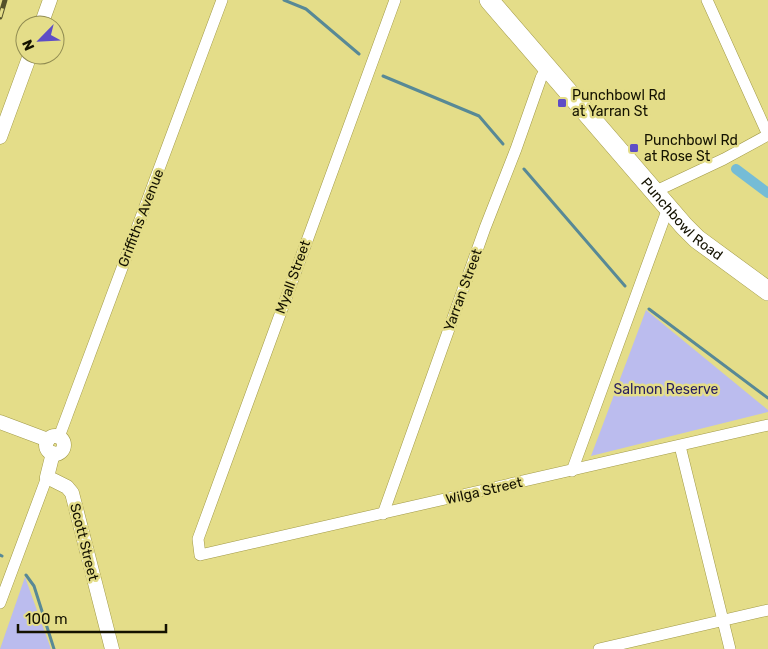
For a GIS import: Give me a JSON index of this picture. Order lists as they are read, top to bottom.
{
  "streets": {
    "main road": ["Punchbowl Road"],
    "street": [
      "Griffiths Avenue",
      "Myall Street",
      "Yarran Street",
      "Wilga Street",
      "Scott Street"
    ]
  },
  "crossings": [
    ["Griffiths Avenue", "Scott Street"],
    ["Punchbowl Road", "Yarran Street"],
    ["Myall Street", "Wilga Street"],
    ["Yarran Street", "Wilga Street"]
  ],
  "parks": ["Salmon Reserve"],
  "places": {
    "transit": ["Punchbowl Rd at Yarran St", "Punchbowl Rd at Rose St"]
  },
  "scale_bar": "100 m",
  "north": "bottom left"
}
